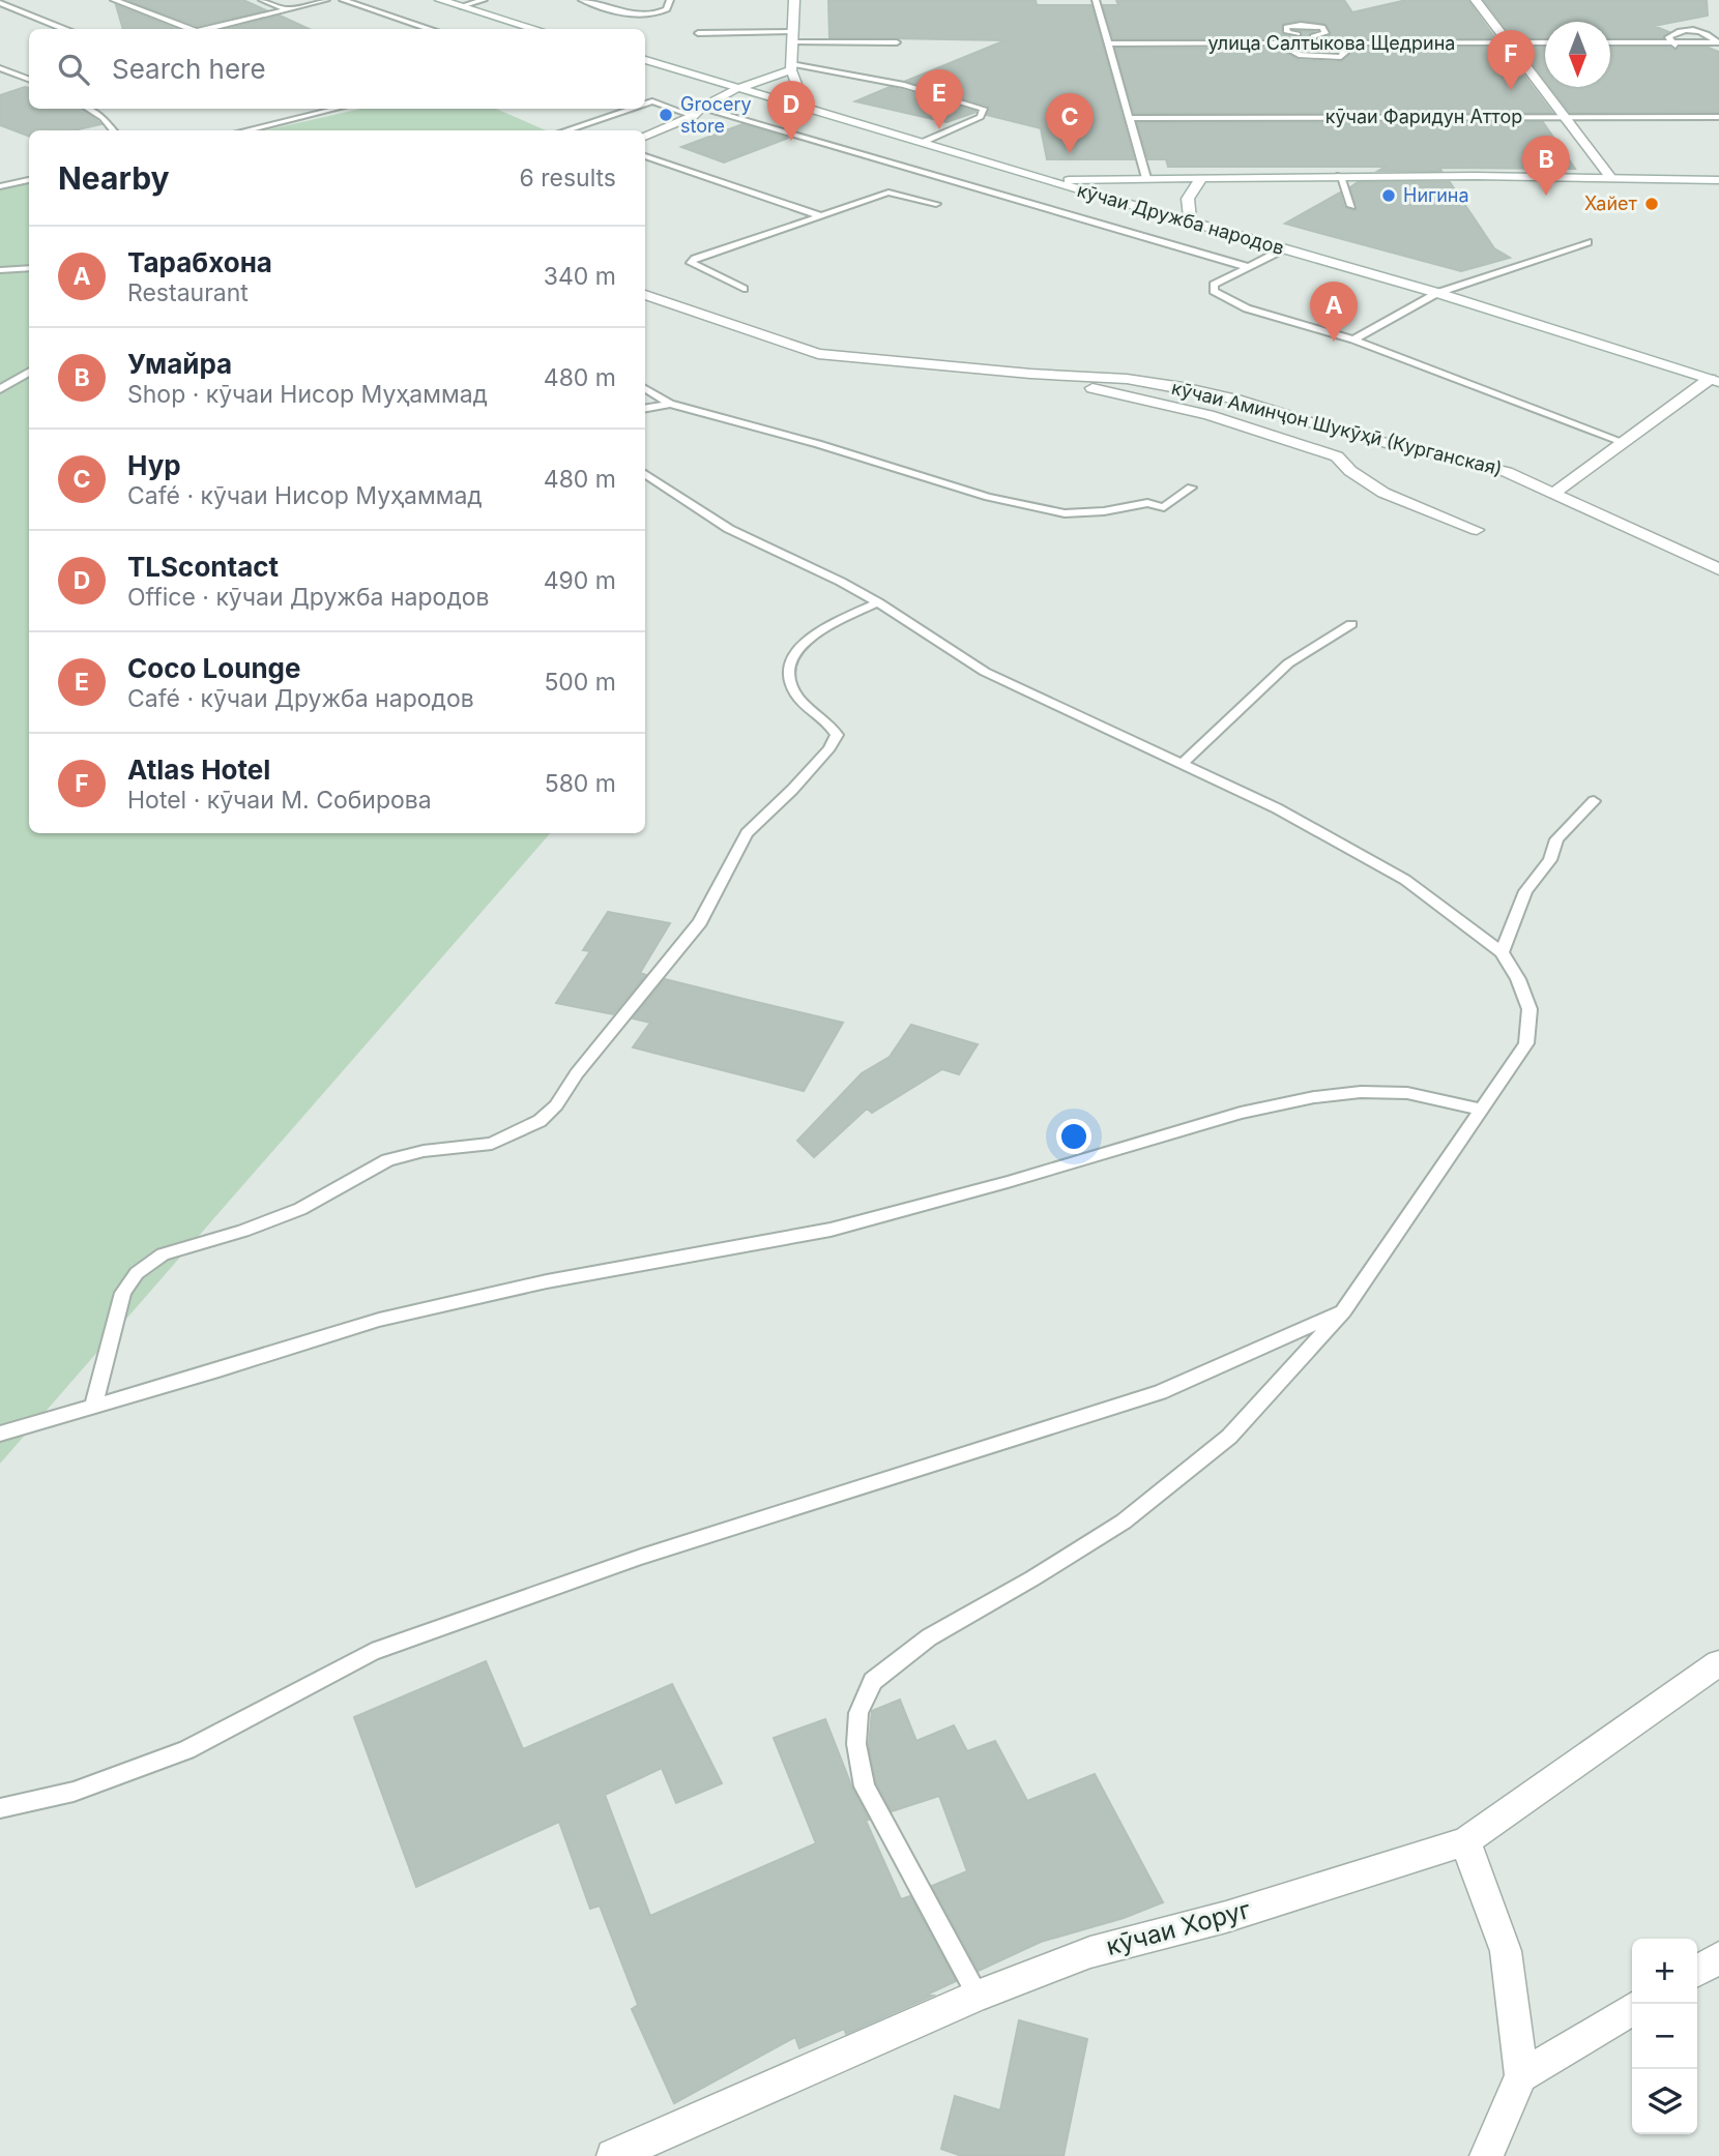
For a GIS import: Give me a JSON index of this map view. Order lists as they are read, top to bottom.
{
  "streets": {
    "street": ["кӯчаи Дружба народов", "кӯчаи Аминҷон Шукӯҳӣ (Курганская)", "кӯчаи Хоруг"],
    "lane": ["улица Салтыкова Щедрина", "кӯчаи Фаридун Аттор"]
  },
  "places": ["Grocery store", "Нигина", "Хайет"],
  "north": "bottom",
  "page": {
    "search": "Search here",
    "pins": [
      "F",
      "E",
      "D",
      "C",
      "B",
      "A"
    ],
    "heading": ["Nearby", "6 results"],
    "list": [
      {
        "mark": "A",
        "name": "Тарабхона",
        "note": "Restaurant",
        "value": "340 m"
      },
      {
        "mark": "B",
        "name": "Умайра",
        "note": "Shop · кӯчаи Нисор Муҳаммад",
        "value": "480 m"
      },
      {
        "mark": "C",
        "name": "Нур",
        "note": "Café · кӯчаи Нисор Муҳаммад",
        "value": "480 m"
      },
      {
        "mark": "D",
        "name": "TLScontact",
        "note": "Office · кӯчаи Дружба народов",
        "value": "490 m"
      },
      {
        "mark": "E",
        "name": "Coco Lounge",
        "note": "Café · кӯчаи Дружба народов",
        "value": "500 m"
      },
      {
        "mark": "F",
        "name": "Atlas Hotel",
        "note": "Hotel · кӯчаи М. Собирова",
        "value": "580 m"
      }
    ],
    "map_buttons": ["+", "−"]
  }
}
